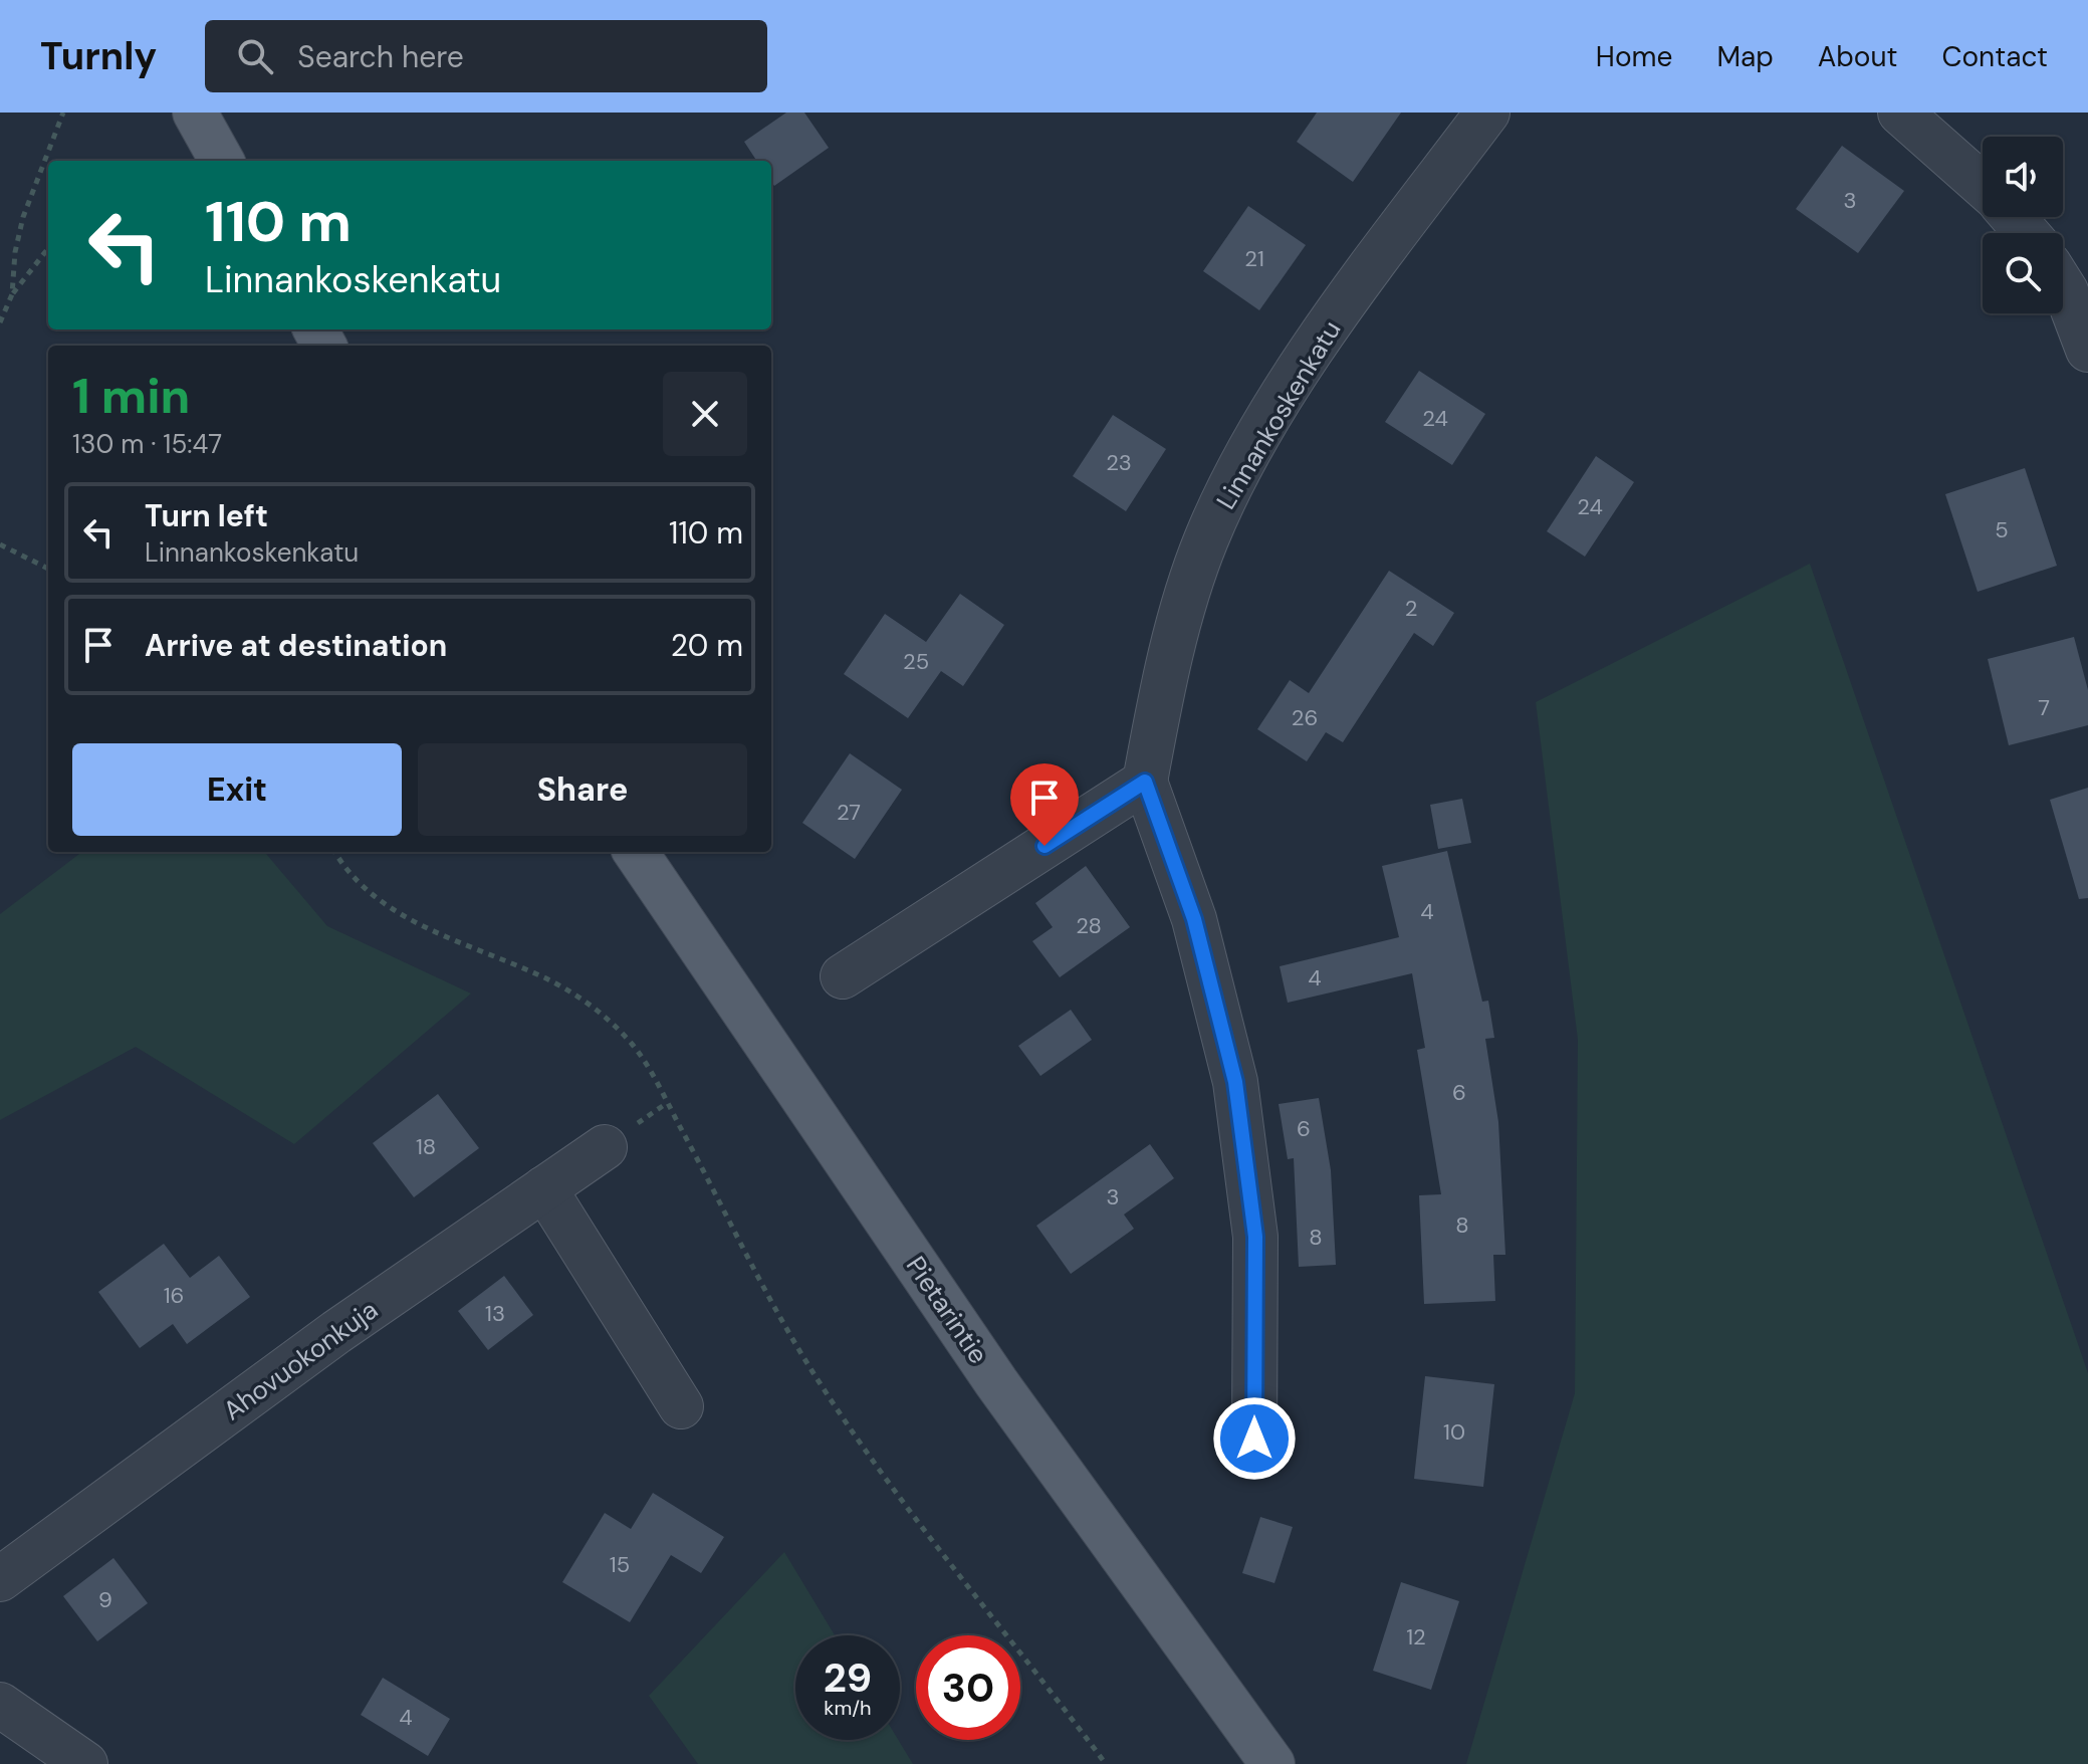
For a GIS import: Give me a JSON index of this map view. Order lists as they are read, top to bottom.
{
  "streets": {
    "main road": ["Pietarintie"],
    "street": ["Linnankoskenkatu", "Ahovuokonkuja"]
  },
  "house_numbers": [
    "3",
    "21",
    "24",
    "23",
    "24",
    "5",
    "2",
    "25",
    "7",
    "26",
    "27",
    "4",
    "28",
    "4",
    "6",
    "6",
    "18",
    "3",
    "8",
    "8",
    "16",
    "13",
    "10",
    "15",
    "9",
    "12",
    "4"
  ],
  "page": {
    "header": "Turnly",
    "search": "Search here",
    "nav": [
      "Home",
      "Map",
      "About",
      "Contact"
    ],
    "turn": ["110 m", "Linnankoskenkatu"],
    "heading": ["1 min", "130 m · 15:47"],
    "list": [
      {
        "name": "Turn left",
        "note": "Linnankoskenkatu",
        "value": "110 m"
      },
      {
        "name": "Arrive at destination",
        "value": "20 m"
      }
    ],
    "buttons": ["Exit", "Share"],
    "speed": "29 km/h",
    "limit": "30"
  }
}
